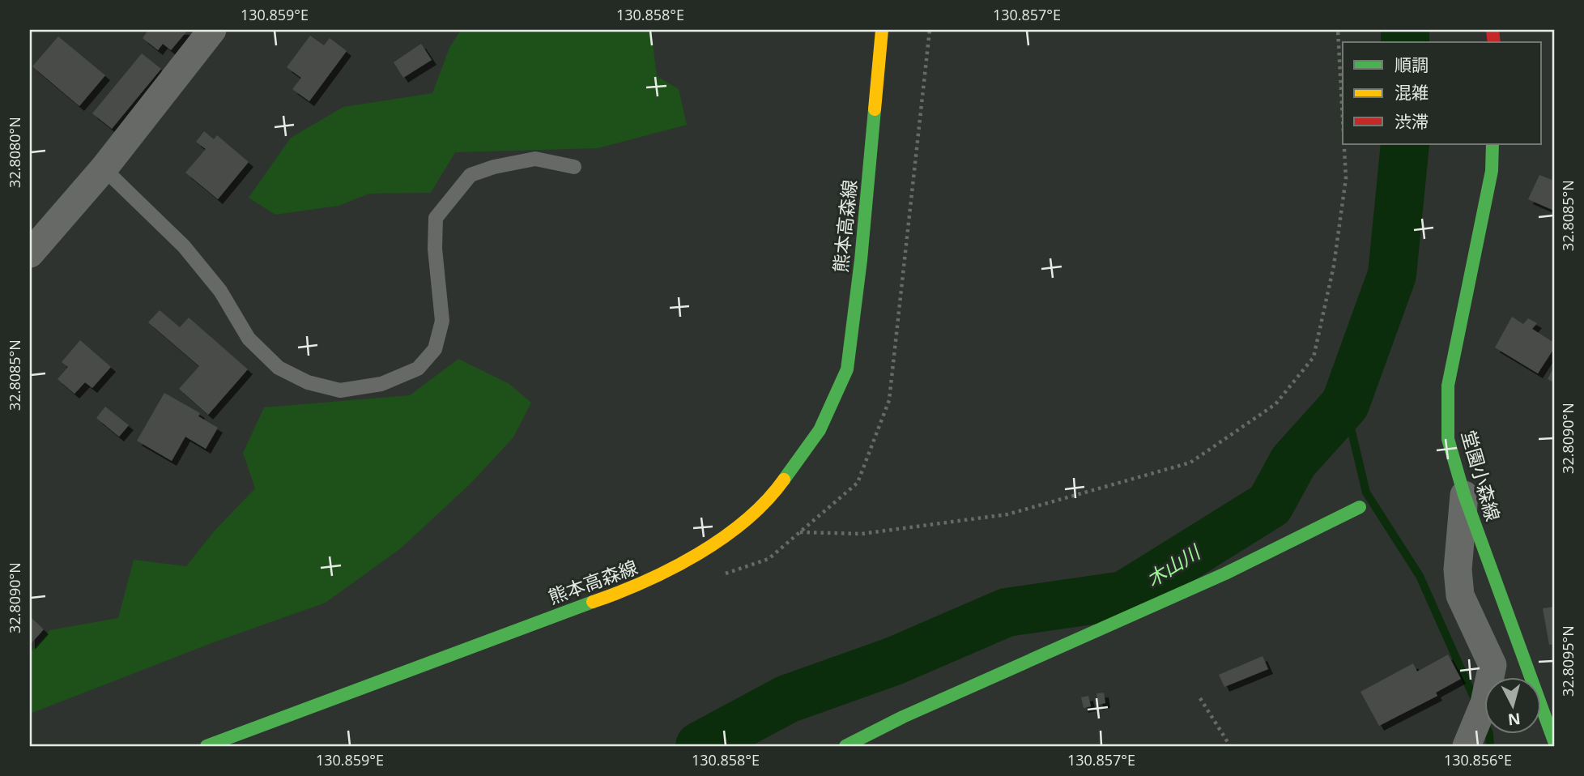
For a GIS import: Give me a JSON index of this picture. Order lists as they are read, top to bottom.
{
  "streets": {
    "main road": ["熊本高森線", "堂園小森線"]
  },
  "water": ["木山川"],
  "legend": ["順調", "混雑", "渋滞"],
  "north": "bottom",
  "coordinates": [
    "130.859°E",
    "130.858°E",
    "130.857°E",
    "32.8080°N",
    "32.8085°N",
    "32.8090°N",
    "32.8095°N",
    "130.856°E"
  ]
}
